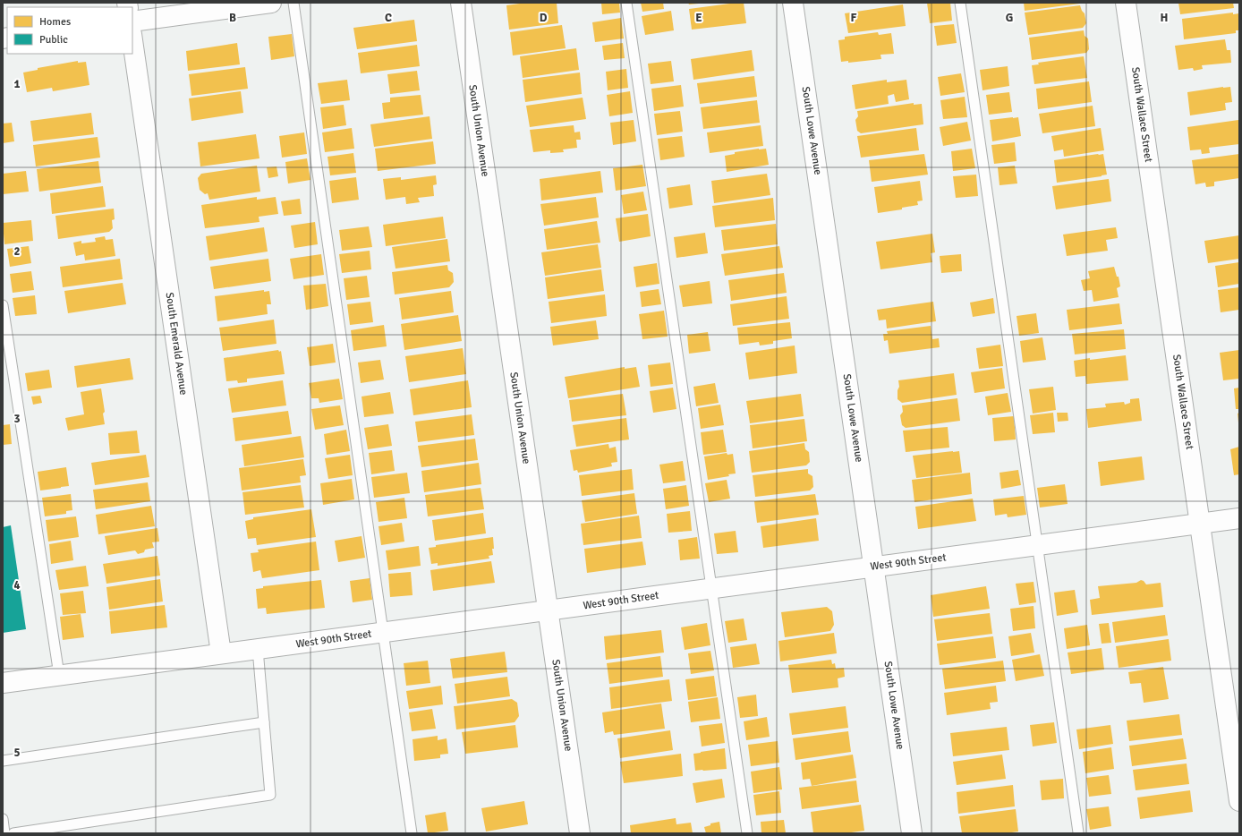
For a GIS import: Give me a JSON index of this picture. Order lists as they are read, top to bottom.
{
  "streets": {
    "street": [
      "South Wallace Street",
      "South Union Avenue",
      "South Lowe Avenue",
      "South Emerald Avenue",
      "West 90th Street"
    ]
  },
  "crossings": [
    ["South Wallace Street", "West 90th Street"],
    ["South Union Avenue", "West 90th Street"],
    ["South Lowe Avenue", "West 90th Street"],
    ["South Emerald Avenue", "West 90th Street"]
  ],
  "legend": ["Homes", "Public"],
  "grid": {
    "columns": [
      "B",
      "C",
      "D",
      "E",
      "F",
      "G",
      "H"
    ],
    "rows": [
      "1",
      "2",
      "3",
      "4",
      "5"
    ]
  }
}
